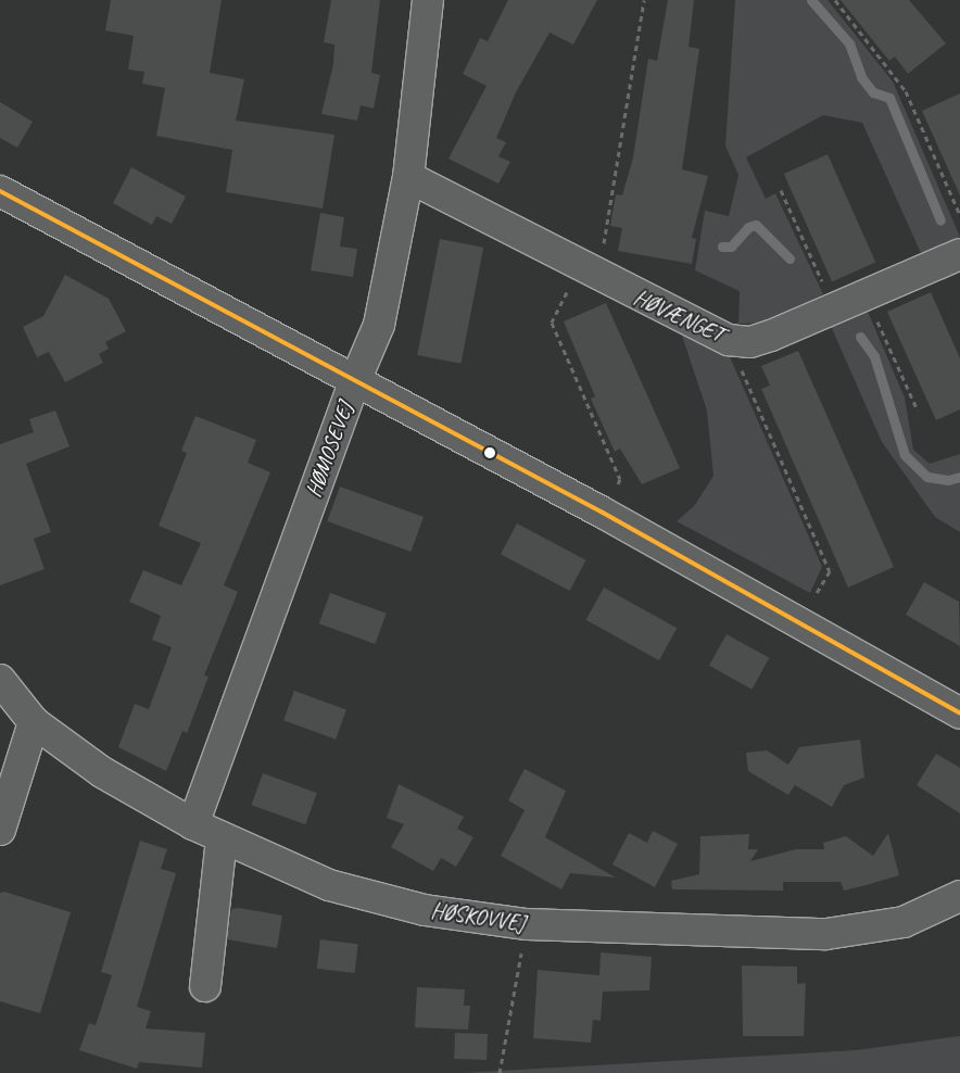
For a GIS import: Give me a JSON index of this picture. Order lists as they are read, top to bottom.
{
  "streets": {
    "street": ["HØVÆNGET", "HØMOSEVEJ", "HØSKOVVEJ"]
  },
  "crossings": [
    ["HØVÆNGET", "HØMOSEVEJ"],
    ["HØMOSEVEJ", "HØSKOVVEJ"]
  ]
}
